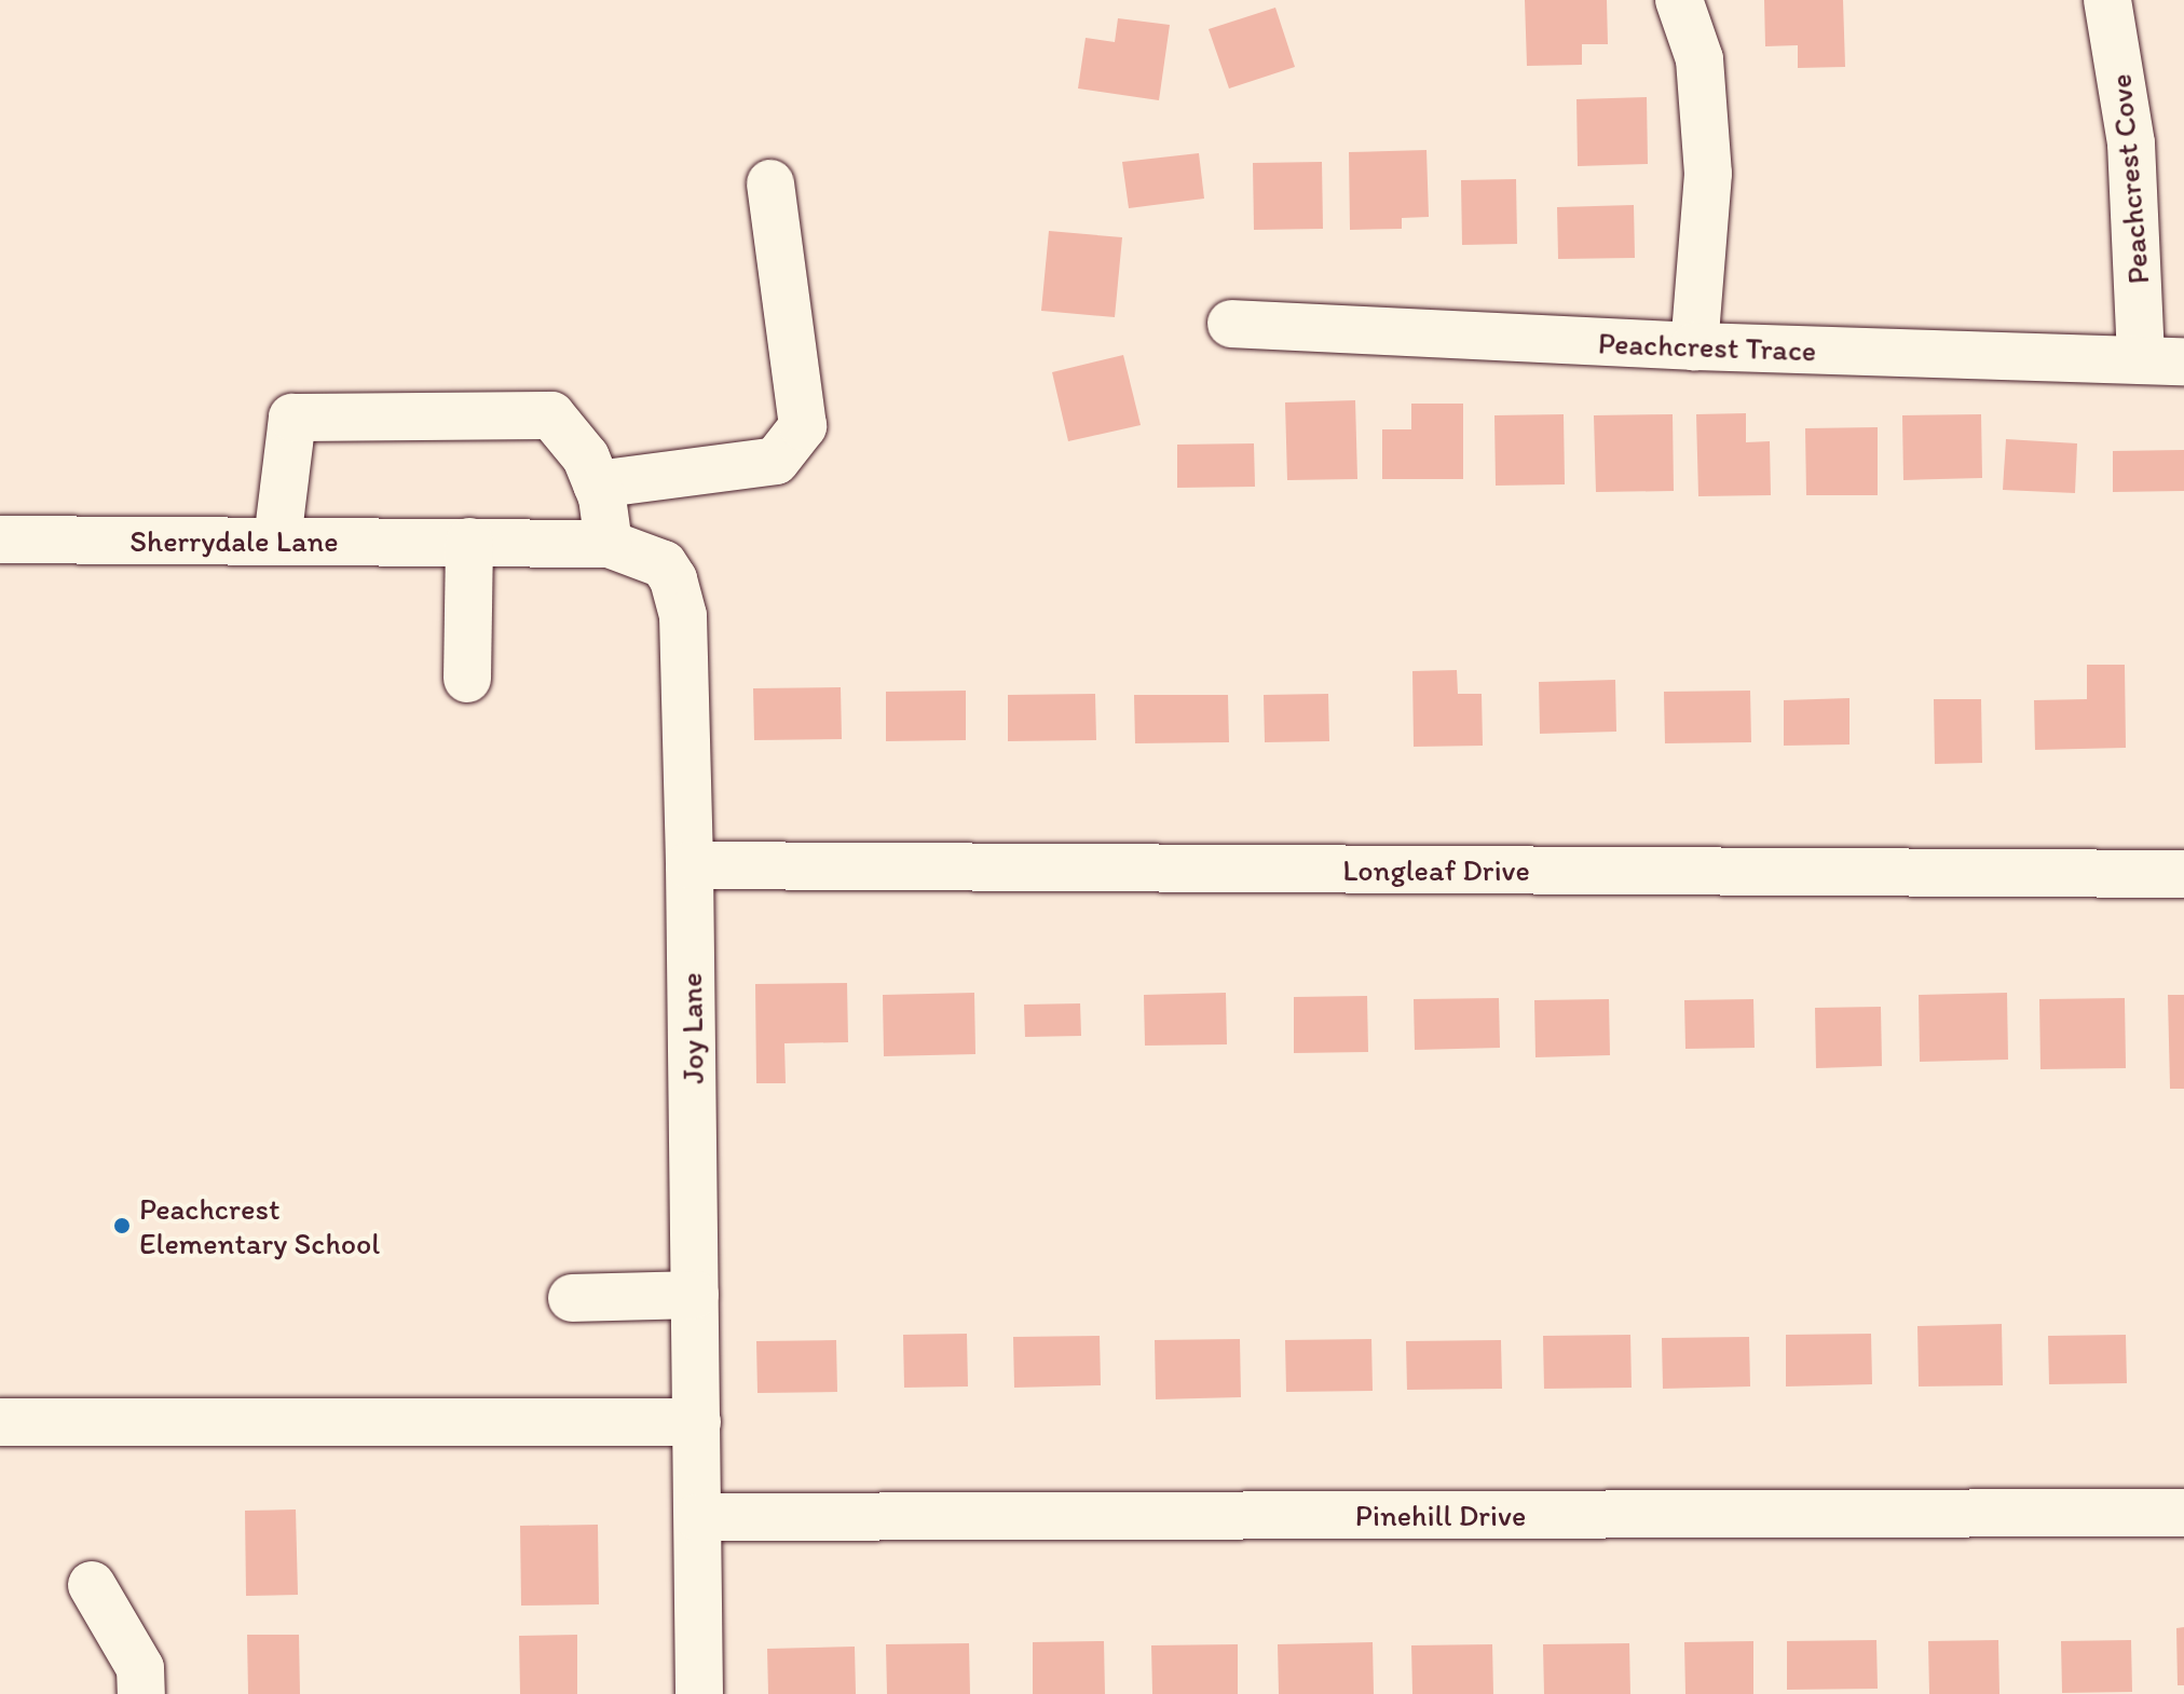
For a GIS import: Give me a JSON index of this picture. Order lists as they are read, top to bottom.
{
  "streets": {
    "street": [
      "Peachcrest Cove",
      "Peachcrest Trace",
      "Sherrydale Lane",
      "Longleaf Drive",
      "Joy Lane",
      "Pinehill Drive"
    ]
  },
  "crossings": [
    ["Peachcrest Cove", "Peachcrest Trace"],
    ["Sherrydale Lane", "Joy Lane"],
    ["Longleaf Drive", "Joy Lane"],
    ["Joy Lane", "Pinehill Drive"]
  ],
  "places": ["Peachcrest Elementary School"]
}
